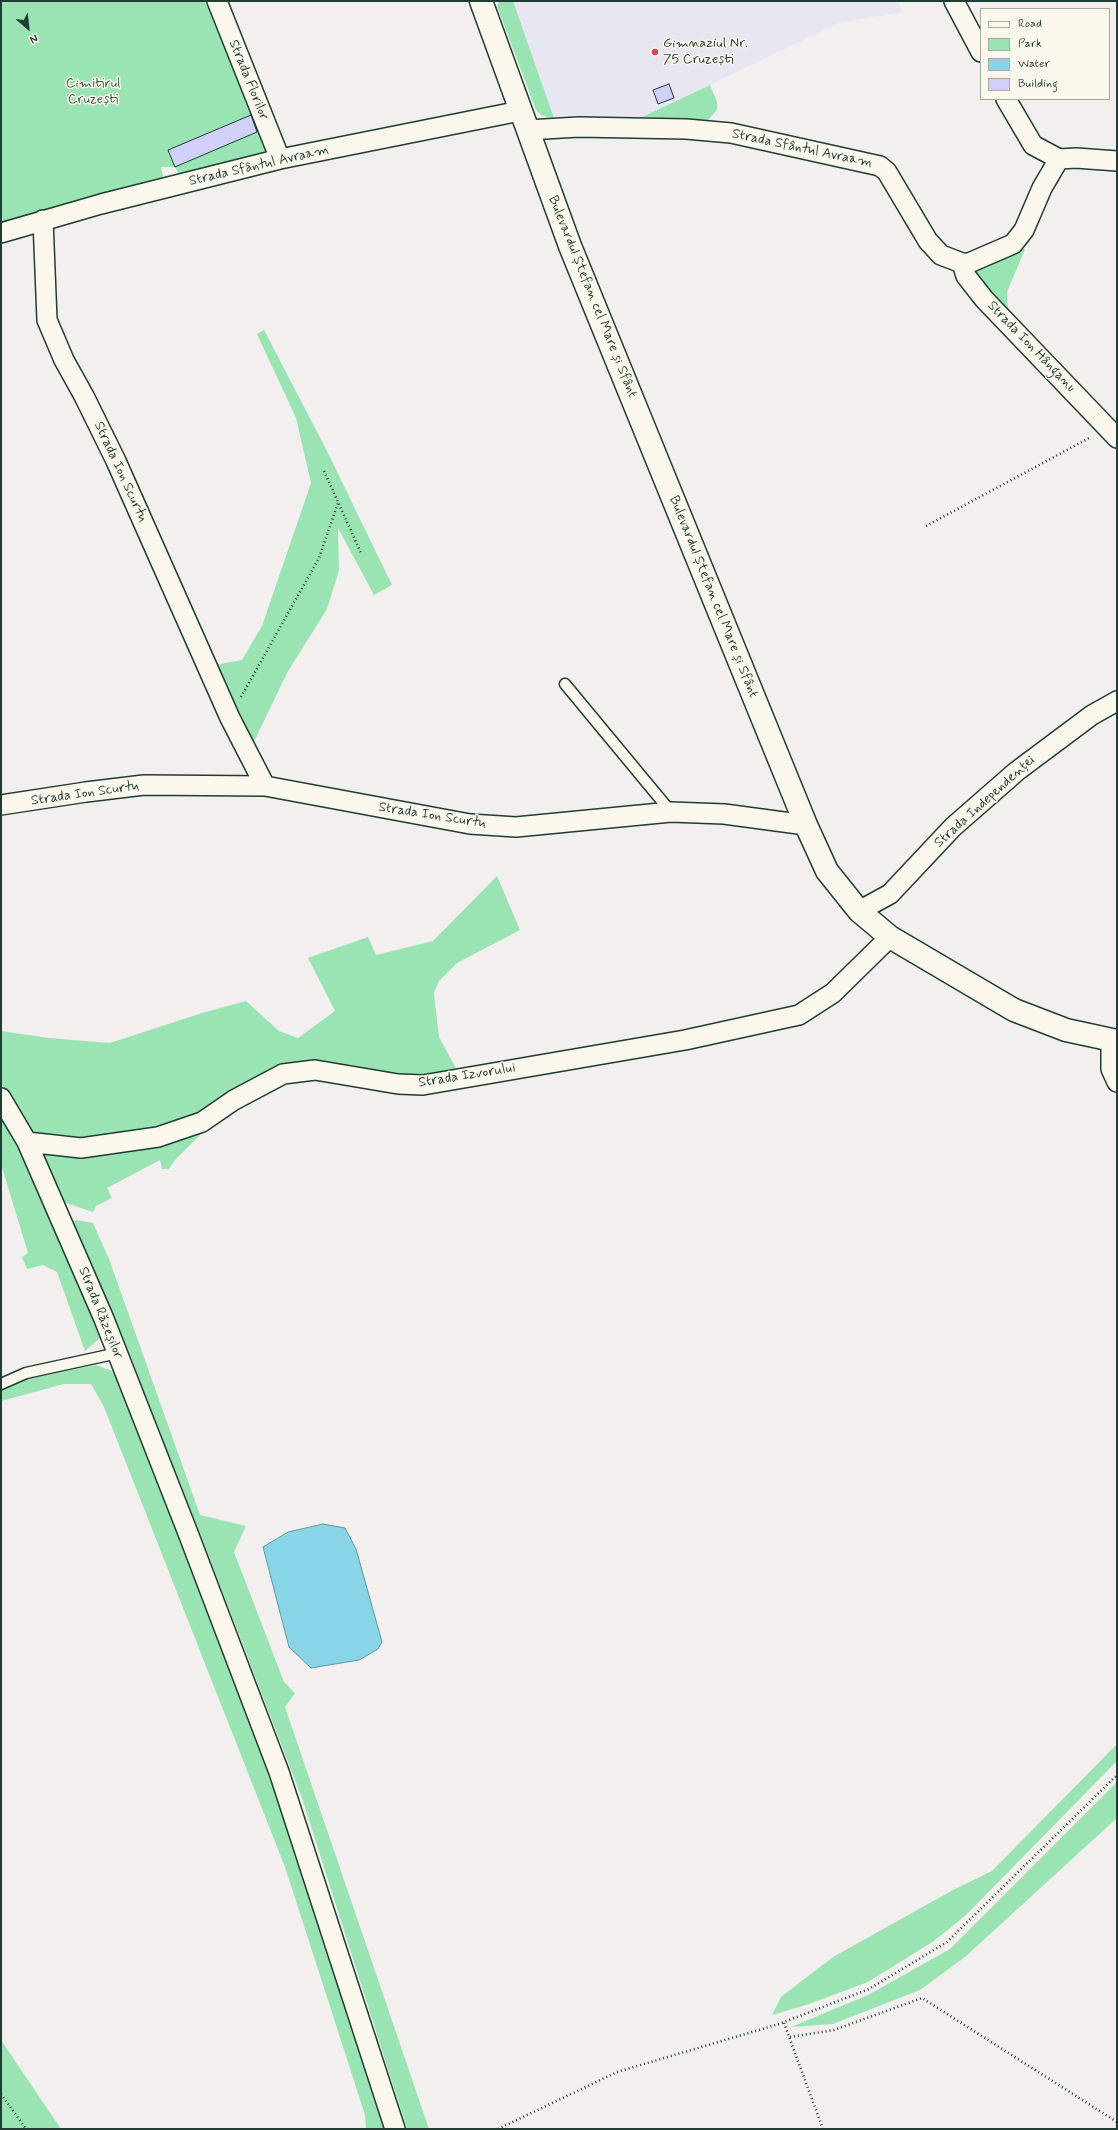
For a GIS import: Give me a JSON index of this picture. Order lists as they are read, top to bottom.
{
  "streets": {
    "street": [
      "Strada Florilor",
      "Strada Sfântul Avraam",
      "Bulevardul Ștefan cel Mare și Sfânt",
      "Strada Ion Hânganu",
      "Strada Ion Scurtu",
      "Strada Independenței",
      "Strada Izvorului",
      "Strada Răzeșilor"
    ]
  },
  "crossings": [
    ["Strada Florilor", "Strada Sfântul Avraam"],
    ["Strada Sfântul Avraam", "Bulevardul Ștefan cel Mare și Sfânt"],
    ["Strada Sfântul Avraam", "Strada Ion Hânganu"],
    ["Strada Sfântul Avraam", "Strada Ion Scurtu"],
    ["Bulevardul Ștefan cel Mare și Sfânt", "Strada Ion Scurtu"],
    ["Bulevardul Ștefan cel Mare și Sfânt", "Strada Independenței"],
    ["Bulevardul Ștefan cel Mare și Sfânt", "Strada Izvorului"],
    ["Strada Izvorului", "Strada Răzeșilor"]
  ],
  "parks": ["Cimitirul Cruzești"],
  "places": ["Gimnaziul Nr. 75 Cruzești"],
  "legend": [
    "Road",
    "Park",
    "Water",
    "Building"
  ],
  "north": "bottom right"
}
